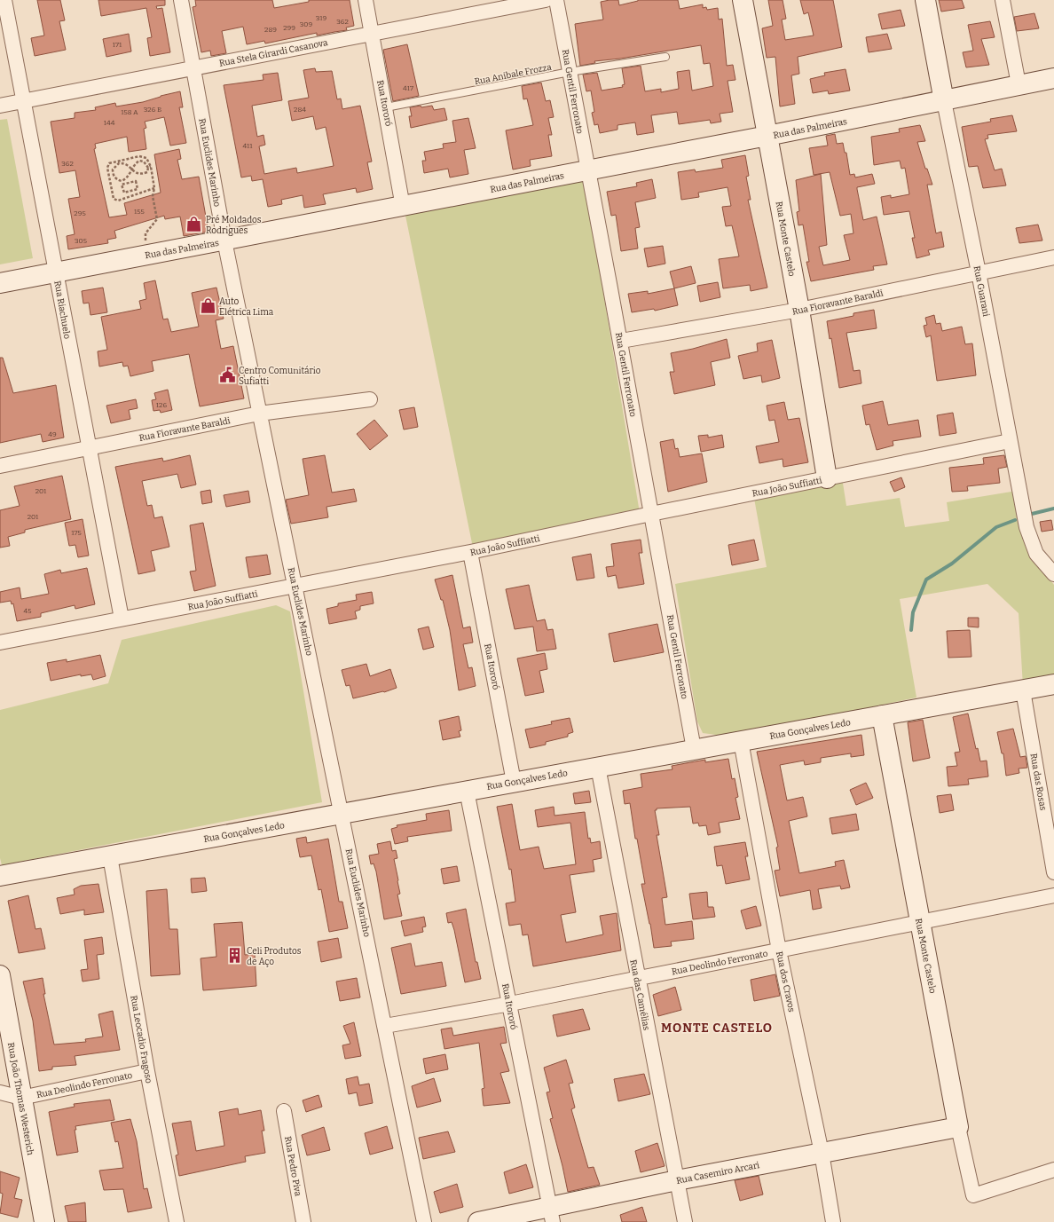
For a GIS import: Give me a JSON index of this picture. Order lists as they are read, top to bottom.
{
  "streets": {
    "street": [
      "Rua Stela Girardi Casanova",
      "Rua Gentil Ferronato",
      "Rua Itororó",
      "Rua das Palmeiras",
      "Rua Euclides Marinho",
      "Rua Monte Castelo",
      "Rua Guarani",
      "Rua Fioravante Baraldi",
      "Rua Riachuelo",
      "Rua João Suffiatti",
      "Rua Gonçalves Ledo",
      "Rua das Rosas",
      "Rua Deolindo Ferronato",
      "Rua dos Cravos",
      "Rua das Camélias",
      "Rua Leocadio Fragoso",
      "Rua João Thomas Westerich",
      "Rua Pedro Piva",
      "Rua Casemiro Arcari"
    ],
    "lane": ["Rua Anibale Frozza"]
  },
  "crossings": [
    ["Rua Stela Girardi Casanova", "Rua Itororó"],
    ["Rua Stela Girardi Casanova", "Rua Euclides Marinho"],
    ["Rua Stela Girardi Casanova", "Rua Riachuelo"],
    ["Rua Anibale Frozza", "Rua Gentil Ferronato"],
    ["Rua Anibale Frozza", "Rua Itororó"],
    ["Rua Gentil Ferronato", "Rua das Palmeiras"],
    ["Rua Gentil Ferronato", "Rua Fioravante Baraldi"],
    ["Rua Gentil Ferronato", "Rua João Suffiatti"],
    ["Rua Gentil Ferronato", "Rua Gonçalves Ledo"],
    ["Rua Itororó", "Rua das Palmeiras"],
    ["Rua Itororó", "Rua João Suffiatti"],
    ["Rua Itororó", "Rua Gonçalves Ledo"],
    ["Rua Itororó", "Rua Deolindo Ferronato"],
    ["Rua Itororó", "Rua Casemiro Arcari"],
    ["Rua das Palmeiras", "Rua Euclides Marinho"],
    ["Rua das Palmeiras", "Rua Monte Castelo"],
    ["Rua das Palmeiras", "Rua Guarani"],
    ["Rua das Palmeiras", "Rua Riachuelo"],
    ["Rua Euclides Marinho", "Rua Fioravante Baraldi"],
    ["Rua Euclides Marinho", "Rua João Suffiatti"],
    ["Rua Euclides Marinho", "Rua Gonçalves Ledo"],
    ["Rua Euclides Marinho", "Rua Deolindo Ferronato"],
    ["Rua Monte Castelo", "Rua Fioravante Baraldi"],
    ["Rua Monte Castelo", "Rua João Suffiatti"],
    ["Rua Monte Castelo", "Rua Gonçalves Ledo"],
    ["Rua Monte Castelo", "Rua Deolindo Ferronato"],
    ["Rua Monte Castelo", "Rua Casemiro Arcari"],
    ["Rua Guarani", "Rua Fioravante Baraldi"],
    ["Rua Guarani", "Rua João Suffiatti"],
    ["Rua Fioravante Baraldi", "Rua Riachuelo"],
    ["Rua Riachuelo", "Rua João Suffiatti"],
    ["Rua Gonçalves Ledo", "Rua das Rosas"],
    ["Rua Gonçalves Ledo", "Rua dos Cravos"],
    ["Rua Gonçalves Ledo", "Rua das Camélias"],
    ["Rua Gonçalves Ledo", "Rua Leocadio Fragoso"],
    ["Rua Deolindo Ferronato", "Rua dos Cravos"],
    ["Rua Deolindo Ferronato", "Rua das Camélias"],
    ["Rua Deolindo Ferronato", "Rua Leocadio Fragoso"],
    ["Rua Deolindo Ferronato", "Rua João Thomas Westerich"],
    ["Rua dos Cravos", "Rua Casemiro Arcari"],
    ["Rua das Camélias", "Rua Casemiro Arcari"]
  ],
  "districts": ["MONTE CASTELO"],
  "places": {
    "shop": ["Pré Moldados Rodrigues", "Auto Elétrica Lima"],
    "public building": ["Centro Comunitário Sufiatti"],
    "building": ["Celi Produtos de Aço"]
  },
  "house_numbers": [
    "319",
    "362",
    "309",
    "299",
    "289",
    "171",
    "417",
    "326 B",
    "284",
    "158 A",
    "144",
    "411",
    "362",
    "155",
    "295",
    "305",
    "126",
    "49",
    "201",
    "201",
    "175",
    "45"
  ]
}
